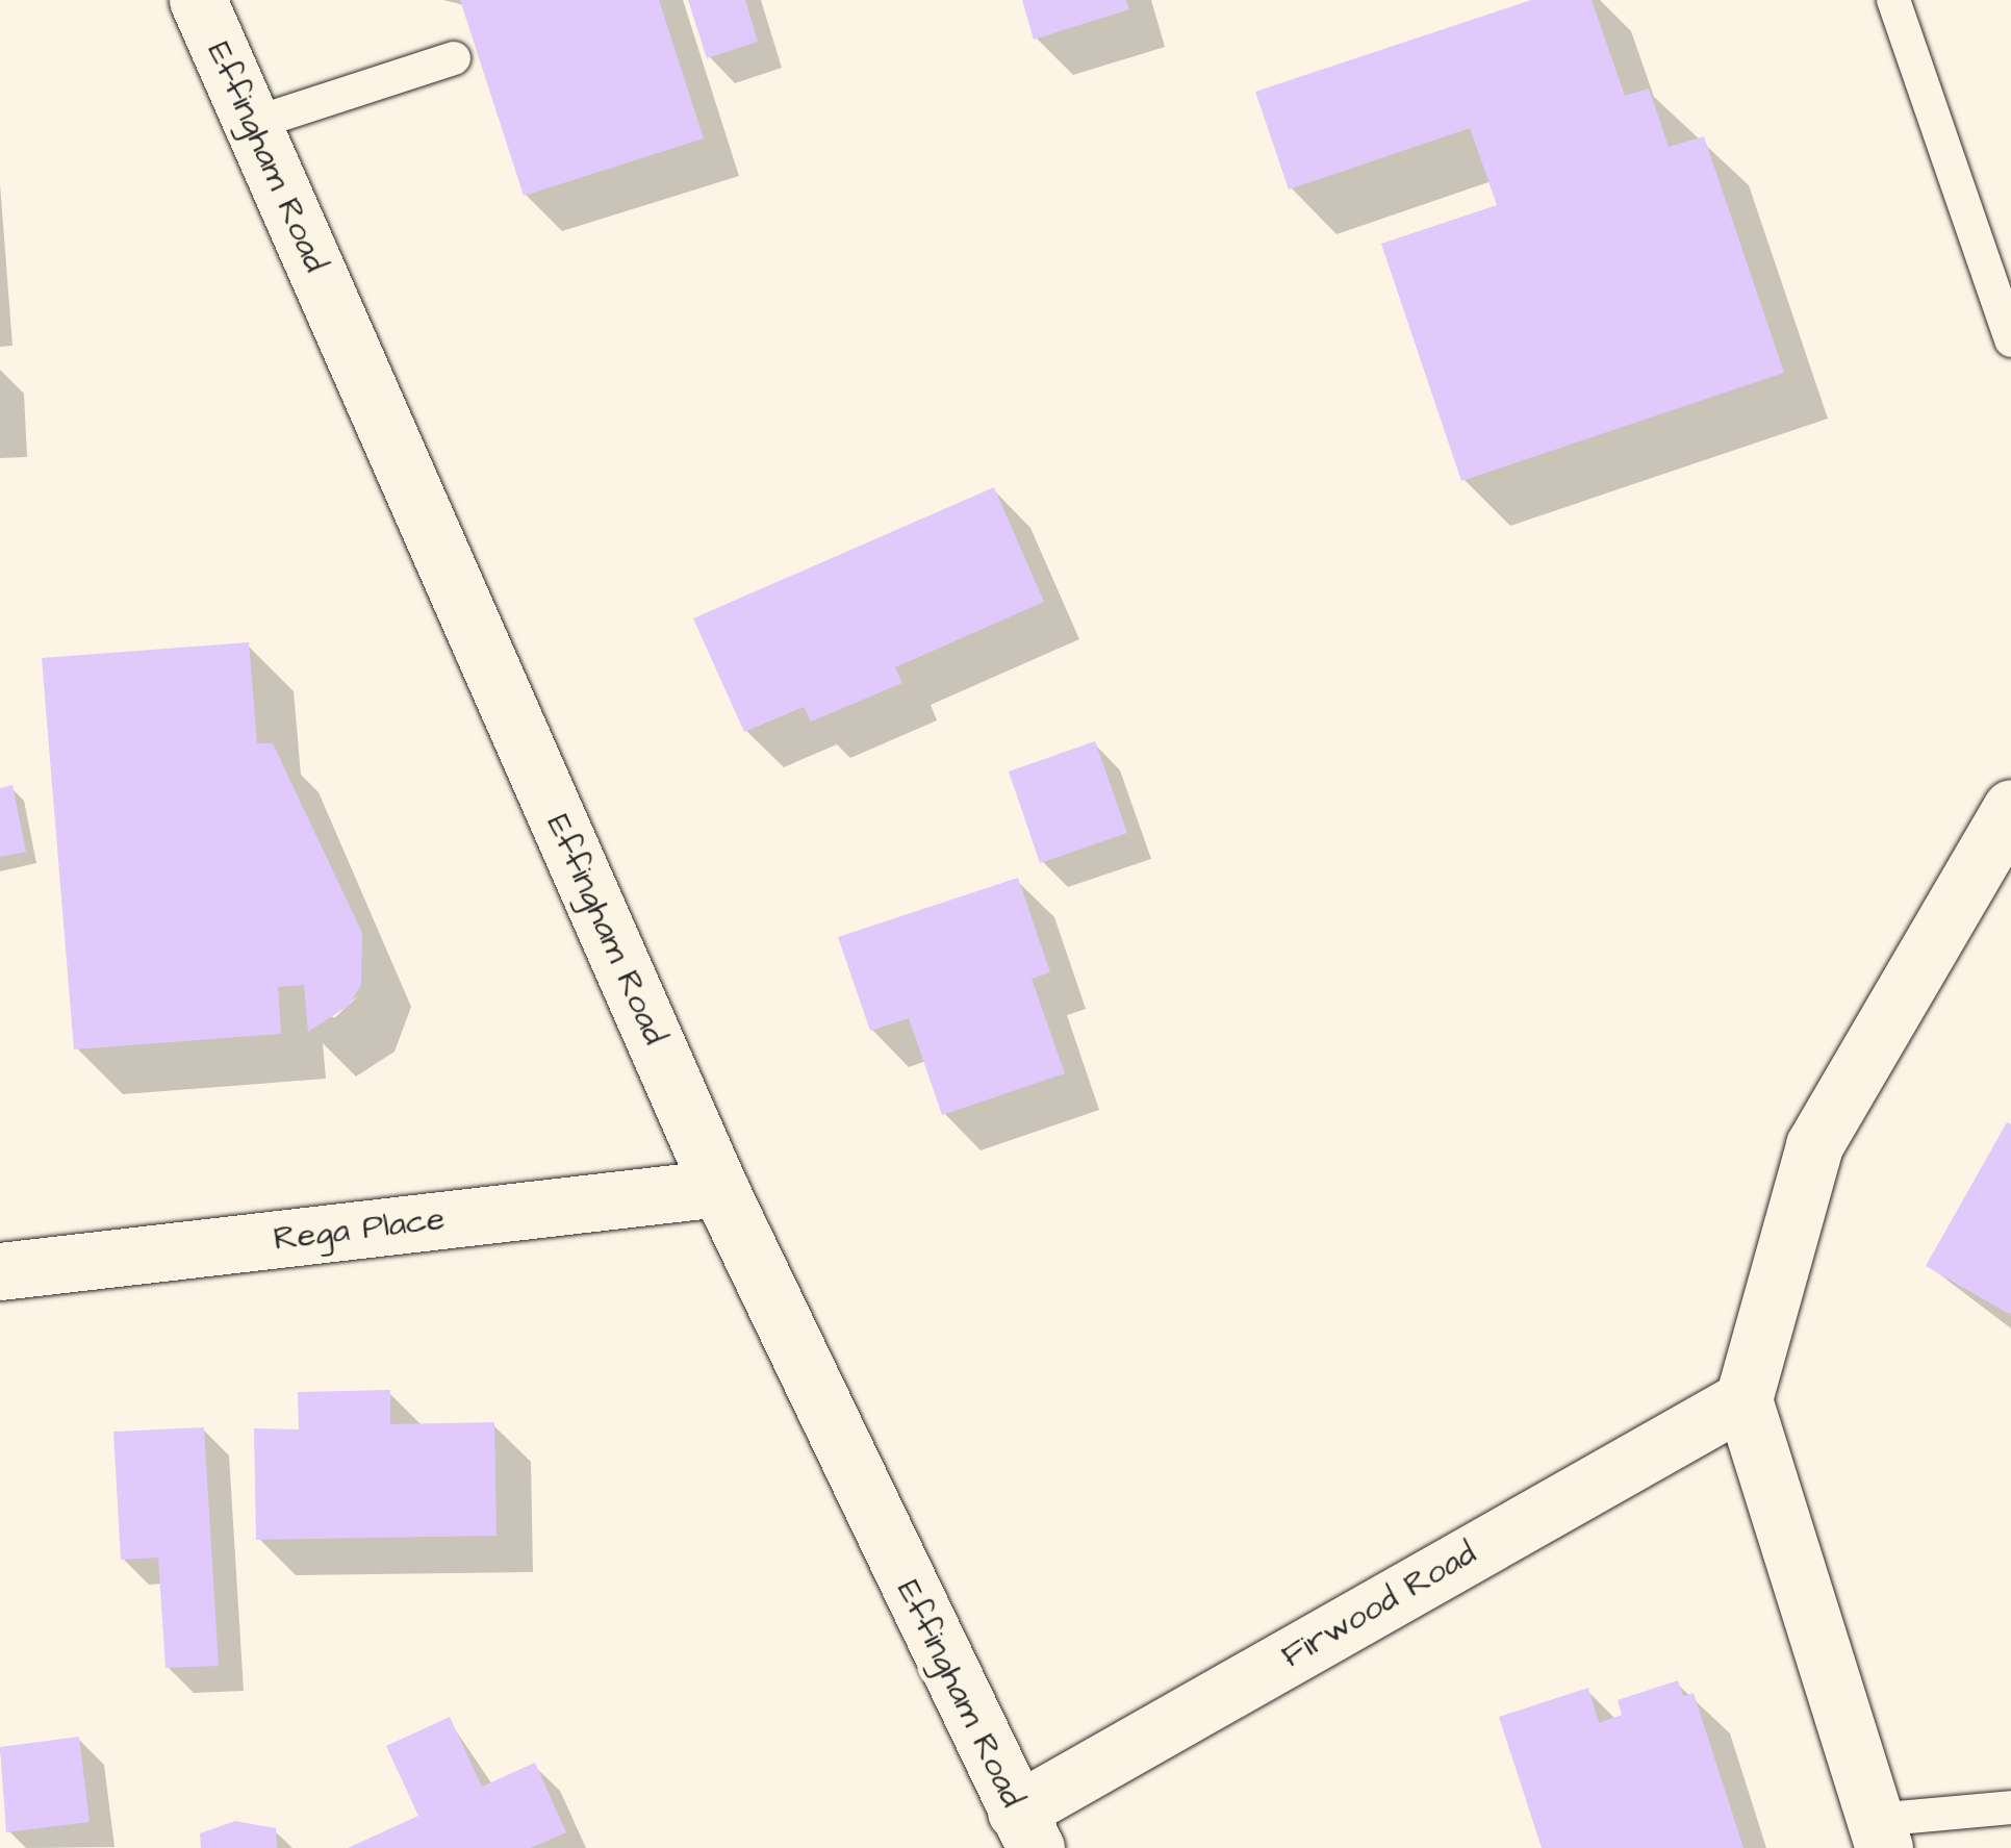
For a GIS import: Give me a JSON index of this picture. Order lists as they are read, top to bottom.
{
  "streets": {
    "street": ["Effingham Road", "Rega Place", "Firwood Road"]
  },
  "crossings": [
    ["Effingham Road", "Rega Place"],
    ["Effingham Road", "Firwood Road"]
  ]
}
